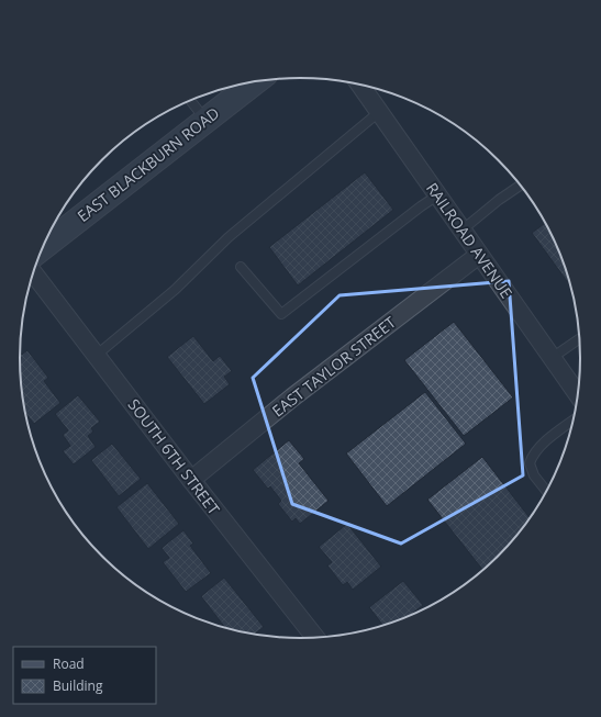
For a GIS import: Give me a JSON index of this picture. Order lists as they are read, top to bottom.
{
  "streets": {
    "street": [
      "EAST BLACKBURN ROAD",
      "RAILROAD AVENUE",
      "EAST TAYLOR STREET",
      "SOUTH 6TH STREET"
    ]
  },
  "crossings": [
    ["RAILROAD AVENUE", "EAST TAYLOR STREET"],
    ["EAST TAYLOR STREET", "SOUTH 6TH STREET"]
  ],
  "legend": ["Road", "Building"]
}
